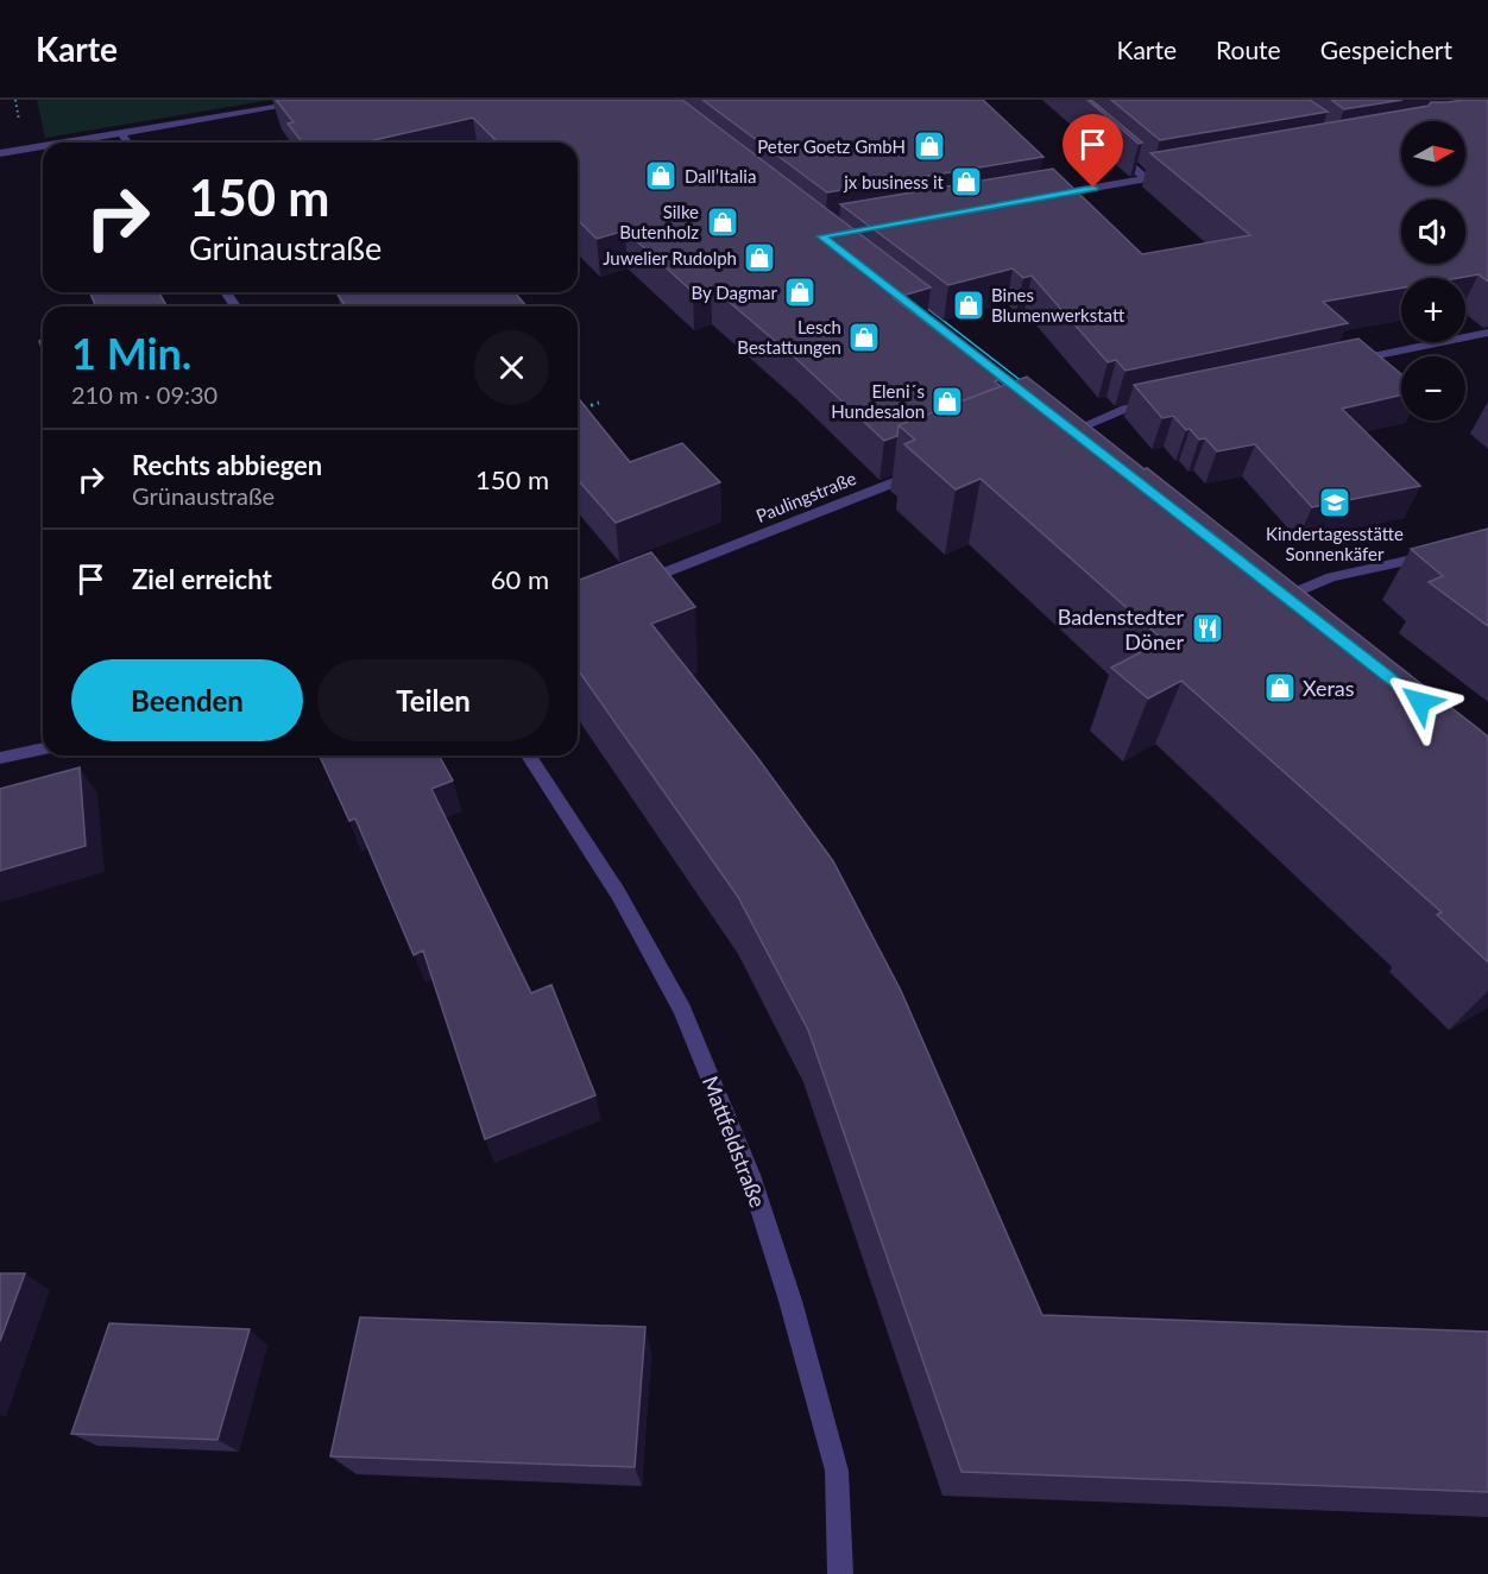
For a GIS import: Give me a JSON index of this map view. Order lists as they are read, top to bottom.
{
  "streets": {
    "street": ["Paulingstraße", "Mattfeldstraße"]
  },
  "places": {
    "shop": [
      "Peter Goetz GmbH",
      "Dall’Italia",
      "jx business it",
      "Silke Butenholz",
      "Juwelier Rudolph",
      "By Dagmar",
      "Bines Blumenwerkstatt",
      "Lesch Bestattungen",
      "Eleni´s Hundesalon",
      "Xeras"
    ],
    "school or university": ["Kindertagesstätte Sonnenkäfer"],
    "restaurant": ["Badenstedter Döner"]
  },
  "north": "right",
  "page": {
    "header": "Karte",
    "nav": ["Karte", "Route", "Gespeichert"],
    "map_buttons": ["+", "−"],
    "turn": ["150 m", "Grünaustraße"],
    "heading": ["1 Min.", "210 m · 09:30"],
    "list": [
      {
        "name": "Rechts abbiegen",
        "note": "Grünaustraße",
        "value": "150 m"
      },
      {
        "name": "Ziel erreicht",
        "value": "60 m"
      }
    ],
    "buttons": ["Beenden", "Teilen"]
  }
}
